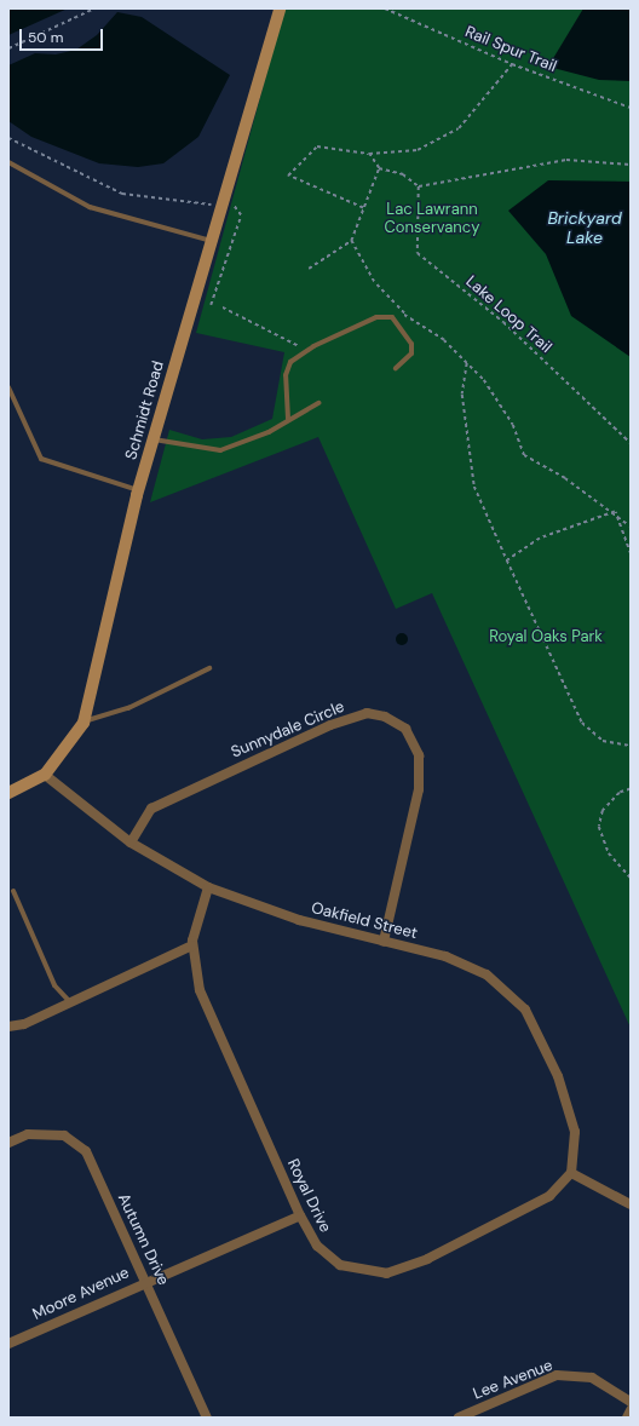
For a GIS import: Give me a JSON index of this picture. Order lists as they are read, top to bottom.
{
  "streets": {
    "street": [
      "Schmidt Road",
      "Sunnydale Circle",
      "Oakfield Street",
      "Royal Drive",
      "Autumn Drive",
      "Moore Avenue",
      "Lee Avenue"
    ],
    "path": ["Rail Spur Trail", "Lake Loop Trail"]
  },
  "crossings": [
    ["Schmidt Road", "Oakfield Street"],
    ["Sunnydale Circle", "Oakfield Street"],
    ["Oakfield Street", "Royal Drive"],
    ["Royal Drive", "Moore Avenue"],
    ["Autumn Drive", "Moore Avenue"]
  ],
  "water": ["Brickyard Lake"],
  "parks": ["Lac Lawrann Conservancy", "Royal Oaks Park"],
  "scale_bar": "50 m"
}
